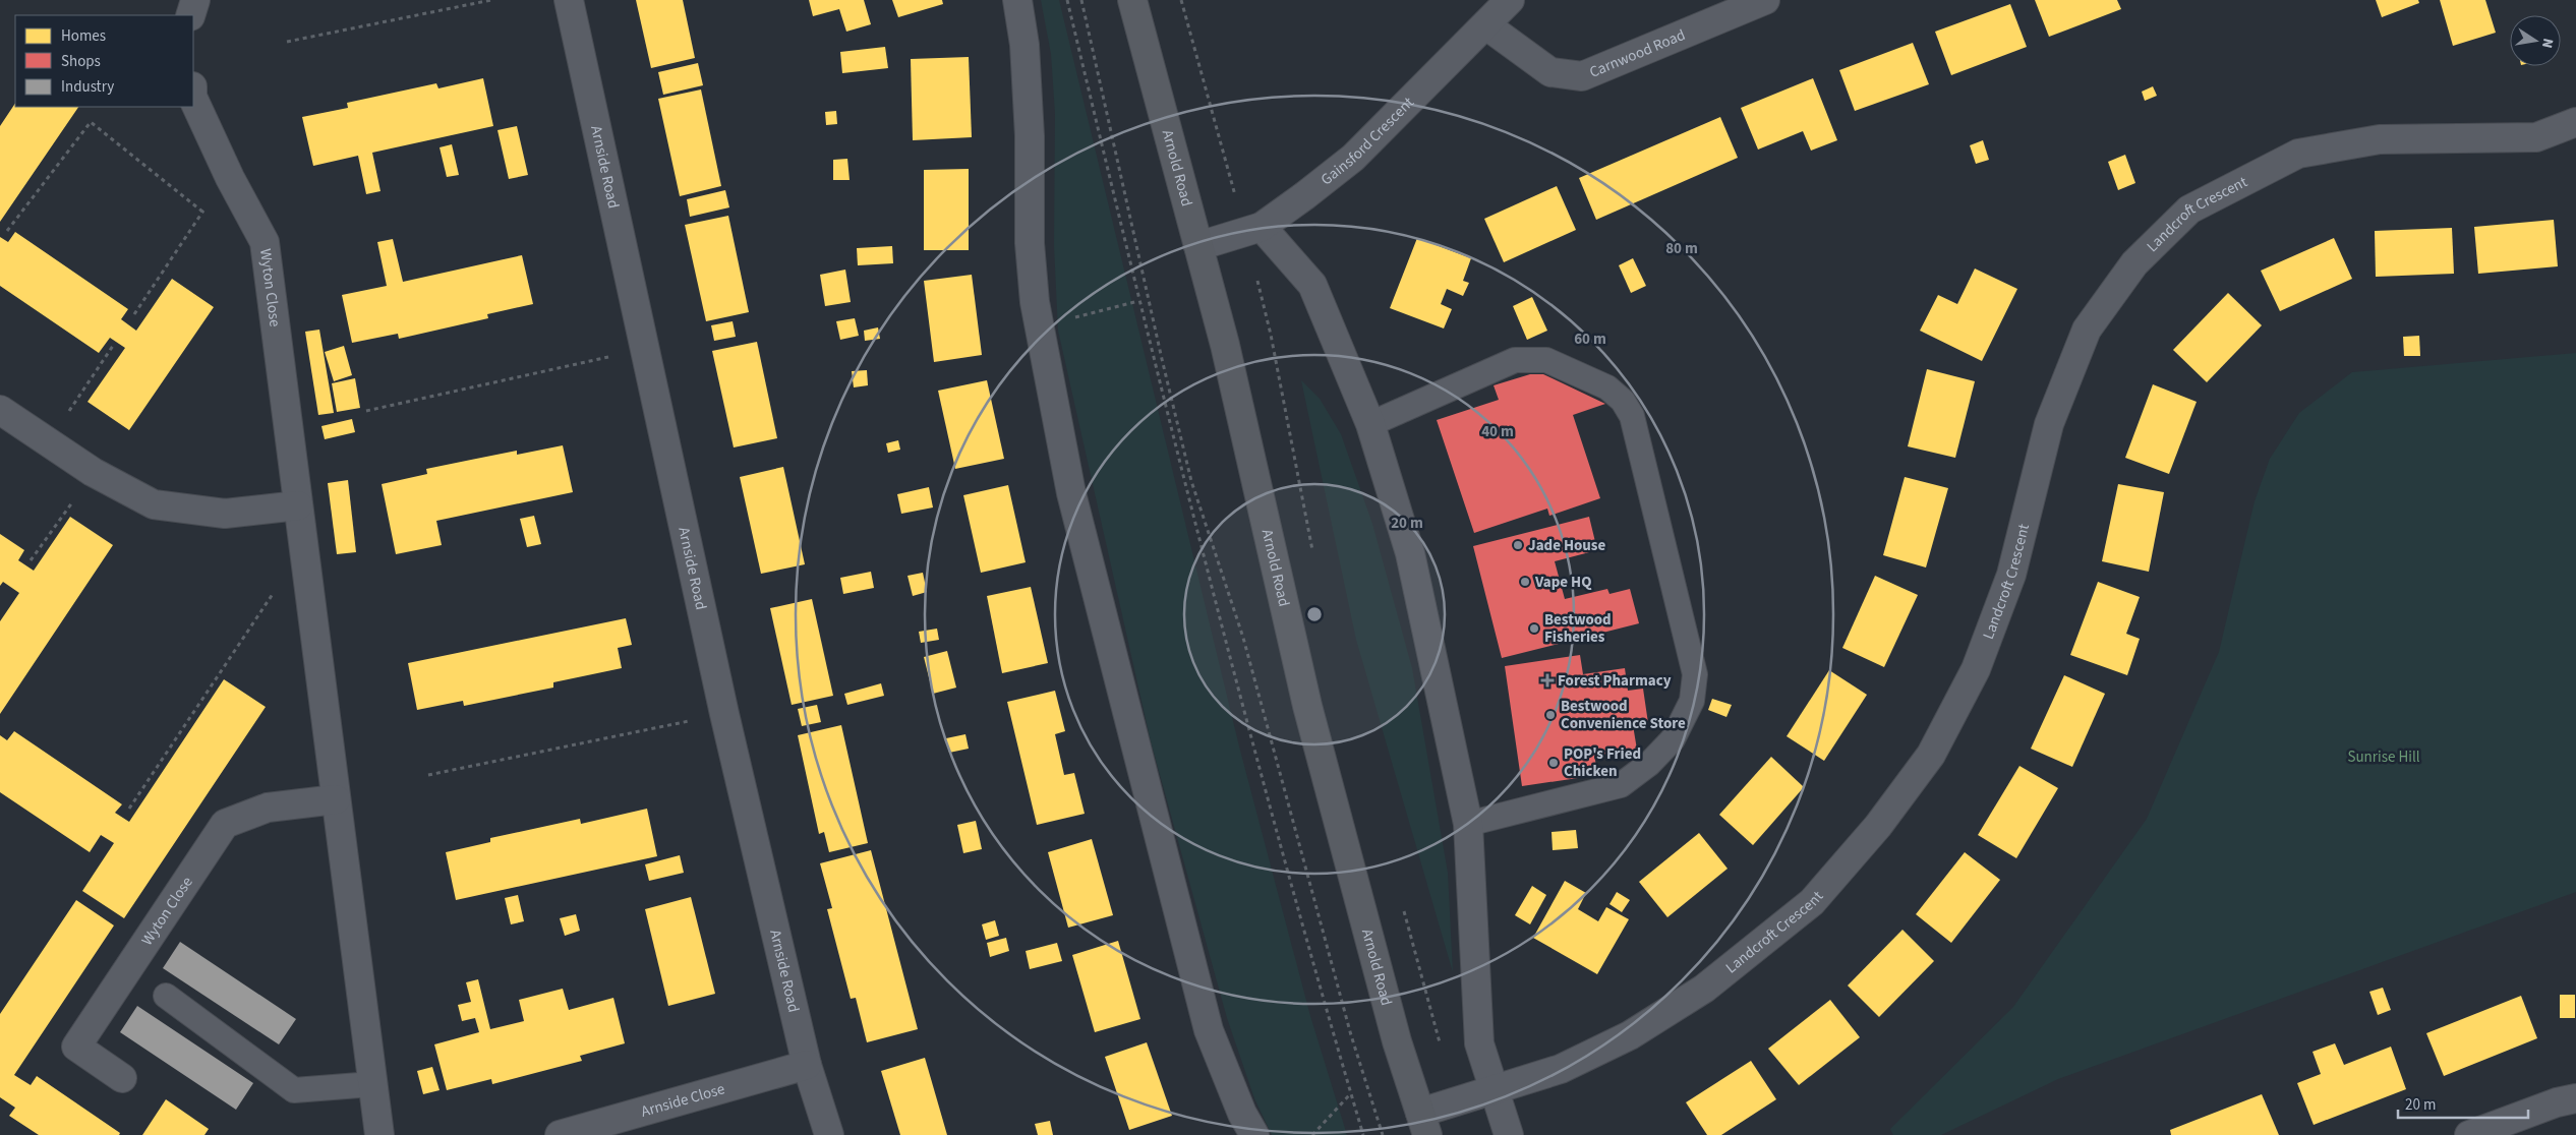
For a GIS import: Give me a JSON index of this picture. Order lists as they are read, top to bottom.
{
  "streets": {
    "main road": ["Arnold Road"],
    "street": [
      "Carnwood Road",
      "Gainsford Crescent",
      "Arnside Road",
      "Landcroft Crescent",
      "Wyton Close",
      "Arnside Close"
    ]
  },
  "crossings": [
    ["Carnwood Road", "Gainsford Crescent"],
    ["Gainsford Crescent", "Arnold Road"],
    ["Arnside Road", "Arnside Close"],
    ["Arnold Road", "Landcroft Crescent"]
  ],
  "parks": ["Sunrise Hill"],
  "places": {
    "other": [
      "Jade House",
      "Vape HQ",
      "Bestwood Fisheries",
      "Bestwood Convenience Store",
      "POP's Fried Chicken"
    ],
    "health": ["Forest Pharmacy"]
  },
  "legend": ["Homes", "Shops", "Industry"],
  "scale_bar": "20 m",
  "north": "right",
  "rings": [
    "80 m",
    "60 m",
    "40 m",
    "20 m"
  ]
}
